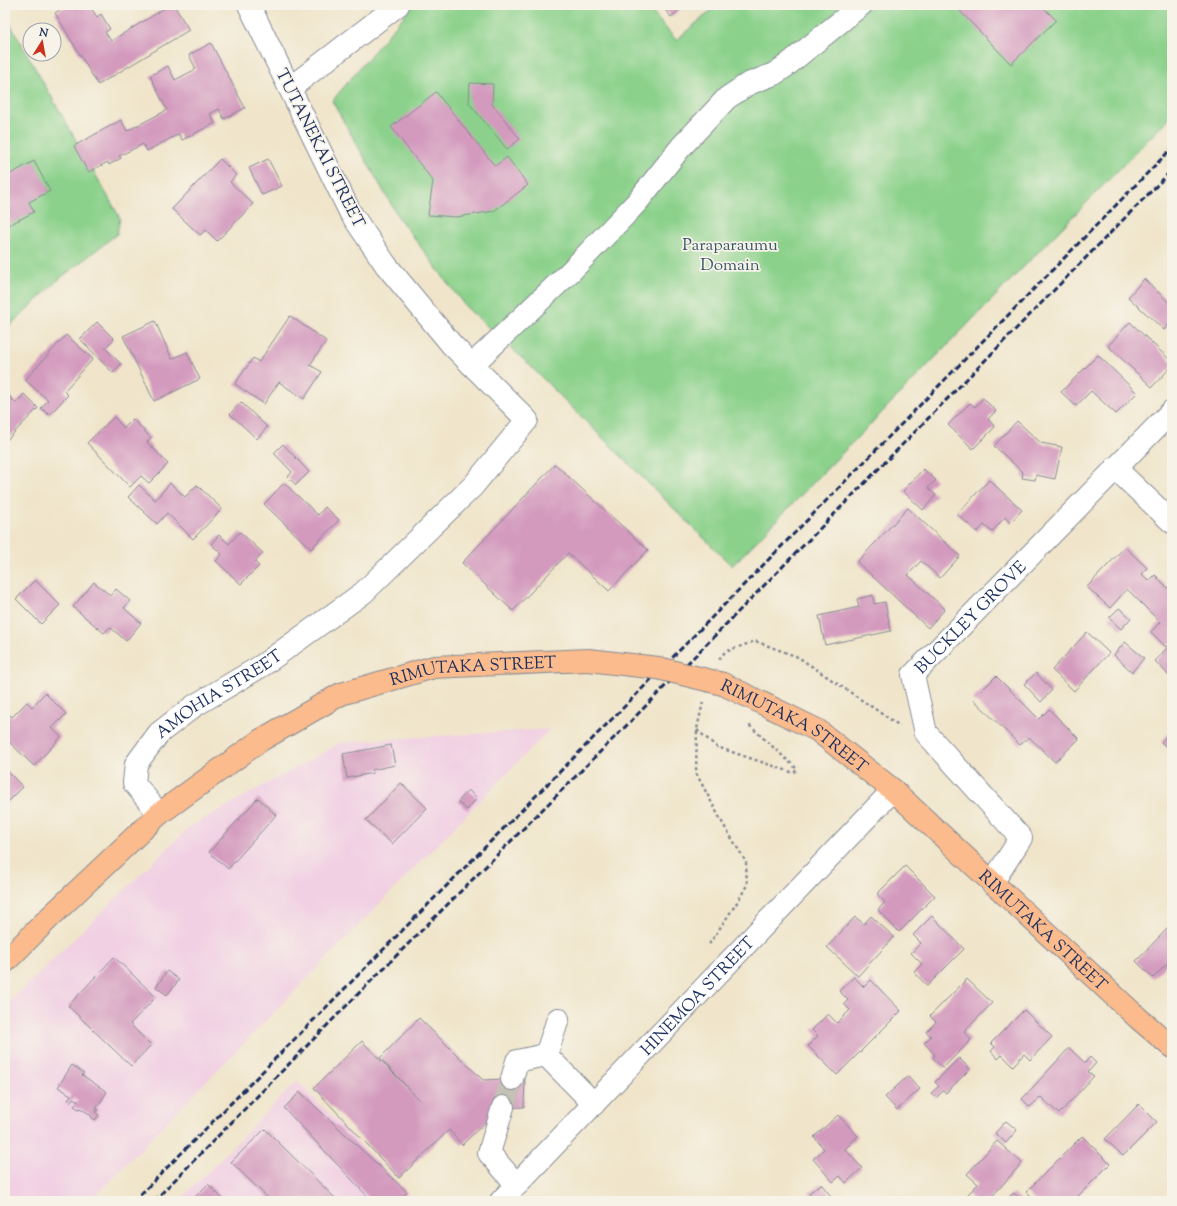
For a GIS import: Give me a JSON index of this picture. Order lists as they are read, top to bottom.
{
  "streets": {
    "main road": ["RIMUTAKA STREET"],
    "street": [
      "TUTANEKAI STREET",
      "BUCKLEY GROVE",
      "AMOHIA STREET",
      "HINEMOA STREET"
    ]
  },
  "crossings": [
    ["TUTANEKAI STREET", "AMOHIA STREET"],
    ["BUCKLEY GROVE", "RIMUTAKA STREET"],
    ["RIMUTAKA STREET", "AMOHIA STREET"],
    ["RIMUTAKA STREET", "HINEMOA STREET"]
  ],
  "parks": ["Paraparaumu Domain"],
  "north": "top"
}
